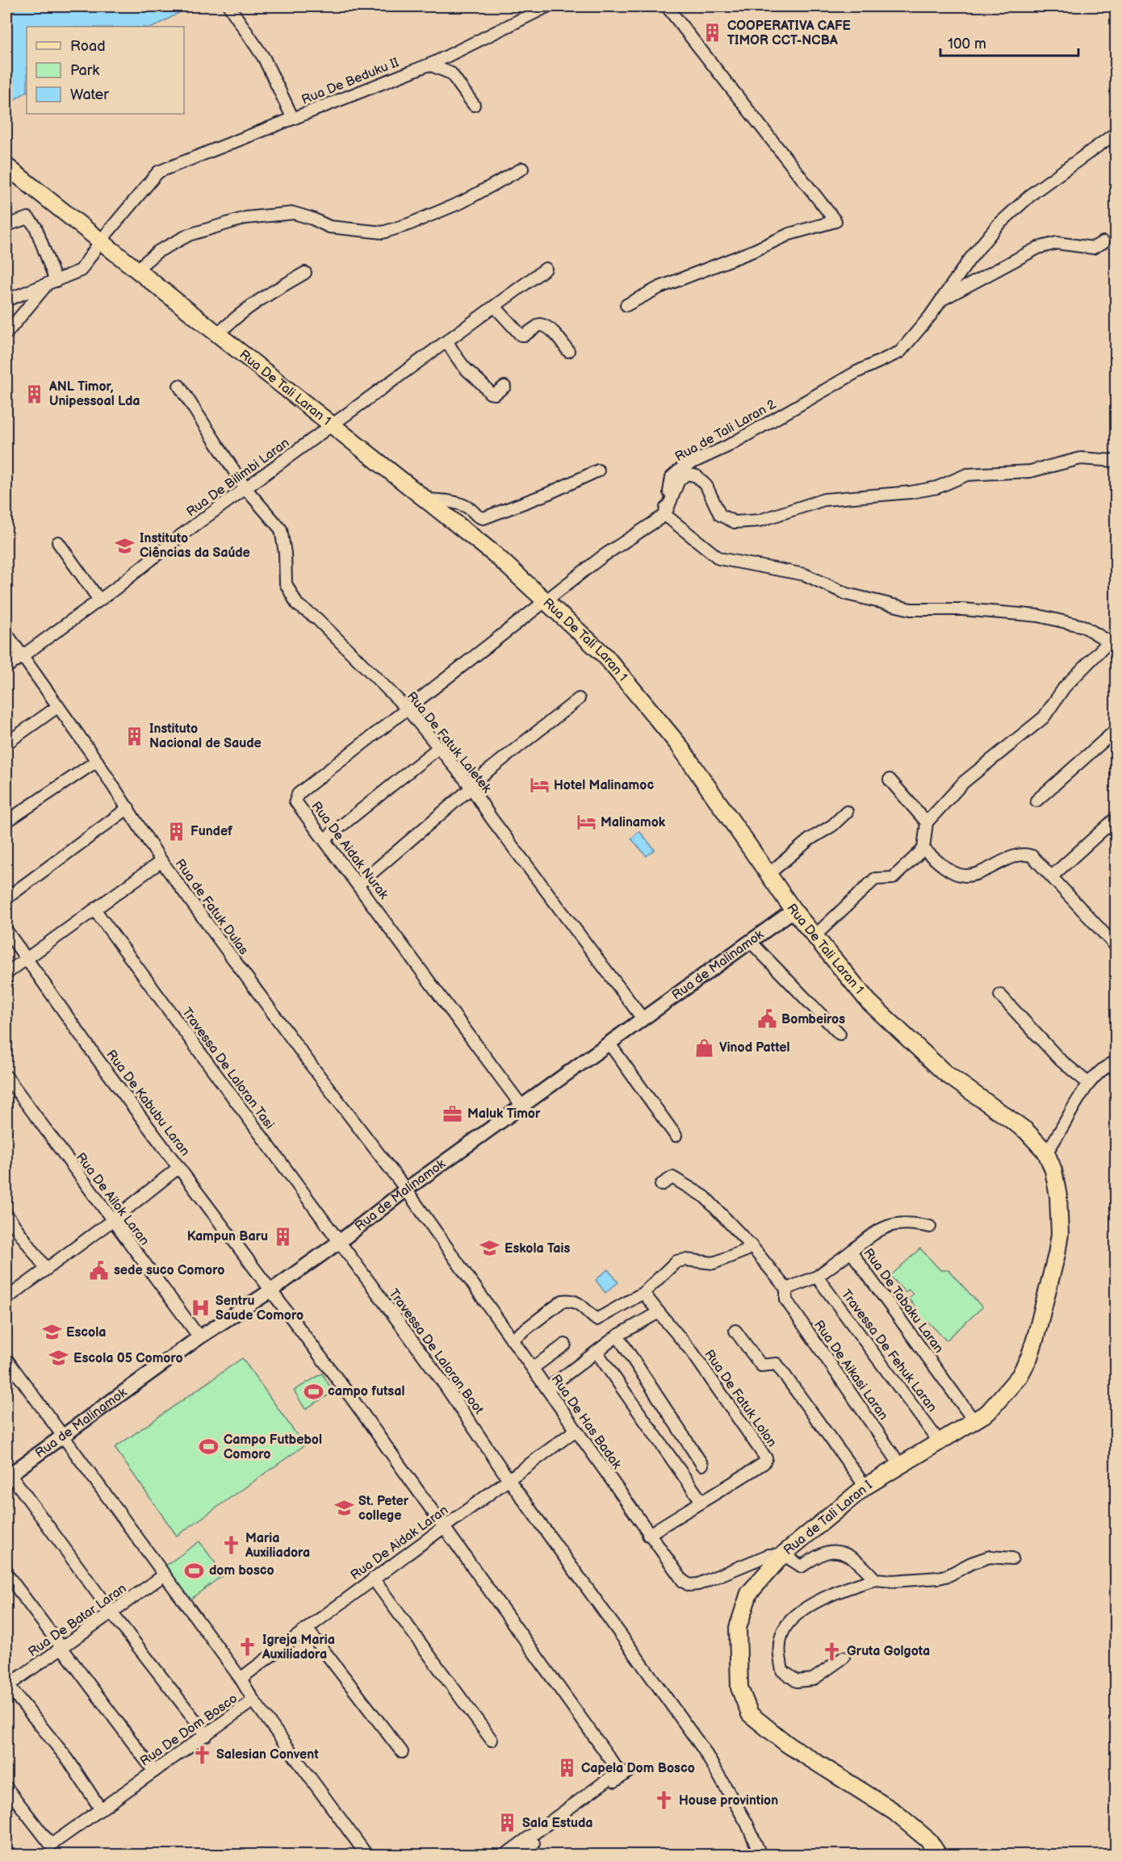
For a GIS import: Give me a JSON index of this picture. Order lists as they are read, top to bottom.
{
  "streets": {
    "main road": ["Rua De Tali Laran 1", "Rua de Tali Laran I"],
    "street": [
      "Rua De Beduku II",
      "Rua de Tali Laran 2",
      "Rua De Bilimbi Laran",
      "Rua De Fatuk Laletek",
      "Rua De Aidak Nurak",
      "Rua de Fatuk Dulas",
      "Rua de Malinamok",
      "Travessa De Laloran Tasi",
      "Rua De Kabubu Laran",
      "Rua De Ailok Laran",
      "Rua De Tabaku Laran",
      "Travessa De Fehuk Laran",
      "Travessa De Laloran Boot",
      "Rua De Aikasi Laran",
      "Rua De Fatuk Lolon",
      "Rua De Has Badak",
      "Rua De Aidak Laran",
      "Rua De Batar Laran",
      "Rua De Dom Bosco"
    ]
  },
  "crossings": [
    ["Rua De Beduku II", "Rua De Tali Laran 1"],
    ["Rua De Tali Laran 1", "Rua De Bilimbi Laran"],
    ["Rua De Tali Laran 1", "Rua De Aidak Nurak"],
    ["Rua De Tali Laran 1", "Rua de Malinamok"],
    ["Rua De Tali Laran 1", "Rua de Tali Laran I"],
    ["Rua de Tali Laran 2", "Rua De Aidak Nurak"],
    ["Rua De Bilimbi Laran", "Rua De Fatuk Laletek"],
    ["Rua De Bilimbi Laran", "Rua de Fatuk Dulas"],
    ["Rua De Fatuk Laletek", "Rua De Aidak Nurak"],
    ["Rua De Fatuk Laletek", "Rua de Malinamok"],
    ["Rua De Aidak Nurak", "Rua de Malinamok"],
    ["Rua de Fatuk Dulas", "Rua de Malinamok"],
    ["Rua de Fatuk Dulas", "Rua De Has Badak"],
    ["Rua de Malinamok", "Travessa De Laloran Tasi"],
    ["Rua de Malinamok", "Rua De Kabubu Laran"],
    ["Rua de Malinamok", "Rua De Ailok Laran"],
    ["Rua de Malinamok", "Travessa De Laloran Boot"],
    ["Rua de Malinamok", "Rua De Has Badak"],
    ["Rua de Malinamok", "Rua De Dom Bosco"],
    ["Travessa De Laloran Tasi", "Travessa De Laloran Boot"],
    ["Rua De Kabubu Laran", "Rua De Aidak Laran"],
    ["Rua De Tabaku Laran", "Travessa De Fehuk Laran"],
    ["Rua De Tabaku Laran", "Rua De Aikasi Laran"],
    ["Rua De Tabaku Laran", "Rua de Tali Laran I"],
    ["Travessa De Fehuk Laran", "Rua de Tali Laran I"],
    ["Travessa De Laloran Boot", "Rua De Aidak Laran"],
    ["Rua De Aikasi Laran", "Rua de Tali Laran I"],
    ["Rua De Fatuk Lolon", "Rua De Has Badak"],
    ["Rua De Has Badak", "Rua de Tali Laran I"],
    ["Rua De Has Badak", "Rua De Aidak Laran"],
    ["Rua De Aidak Laran", "Rua De Dom Bosco"],
    ["Rua De Batar Laran", "Rua De Dom Bosco"]
  ],
  "places": {
    "building": [
      "COOPERATIVA CAFE TIMOR CCT-NCBA",
      "ANL Timor, Unipessoal Lda",
      "Instituto Nacional de Saude",
      "Fundef",
      "Kampun Baru",
      "Capela Dom Bosco",
      "Sala Estuda"
    ],
    "school or university": [
      "Instituto Ciências da Saúde",
      "Eskola Tais",
      "Escola",
      "Escola 05 Comoro",
      "St. Peter college"
    ],
    "hotel": ["Hotel Malinamoc", "Malinamok"],
    "public building": ["Bombeiros", "sede suco Comoro"],
    "shop": ["Vinod Pattel"],
    "office": ["Maluk Timor"],
    "hospital": ["Sentru Saude Comoro"],
    "sports": ["campo futsal", "Campo Futbebol Comoro", "dom bosco"],
    "church": [
      "Maria Auxiliadora",
      "Igreja Maria Auxiliadora",
      "Gruta Golgota",
      "Salesian Convent",
      "House provintion"
    ]
  },
  "legend": ["Road", "Park", "Water"],
  "scale_bar": "100 m"
}
